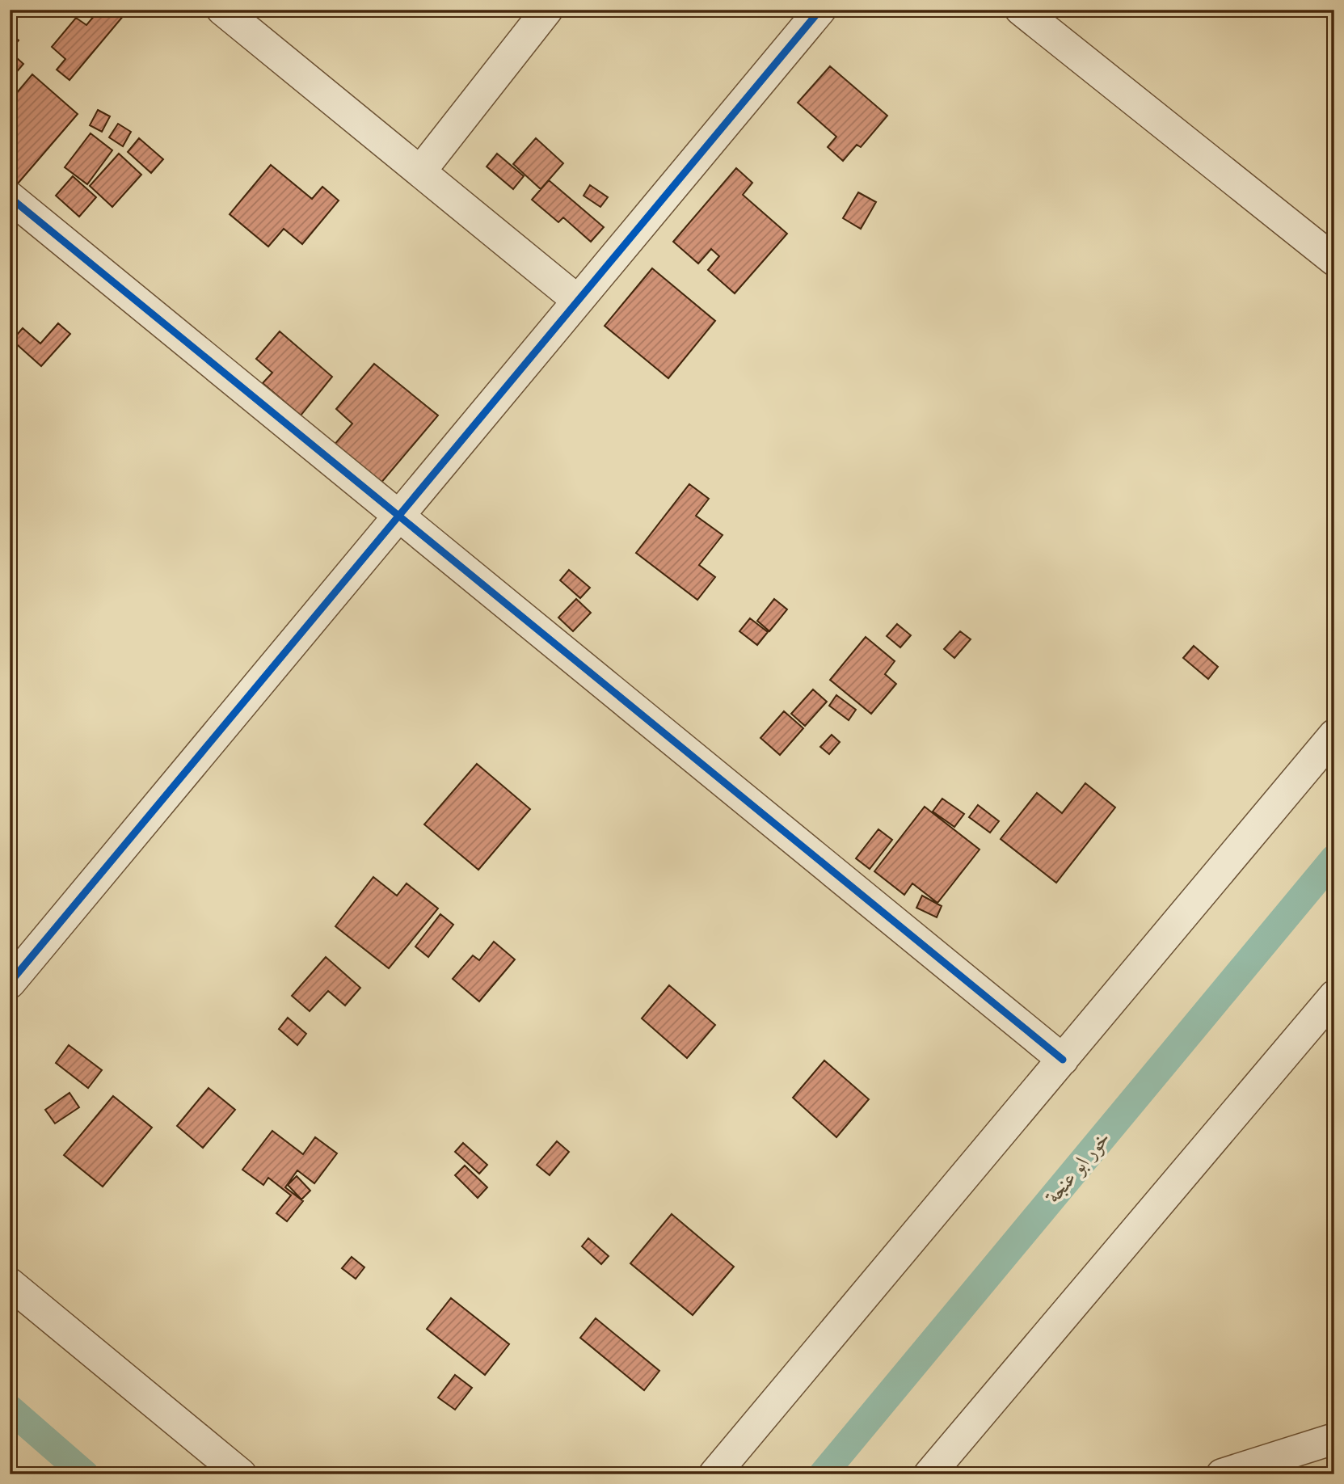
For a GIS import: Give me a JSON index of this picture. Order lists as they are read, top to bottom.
{
  "water": ["خور ابو عنجة"]
}
